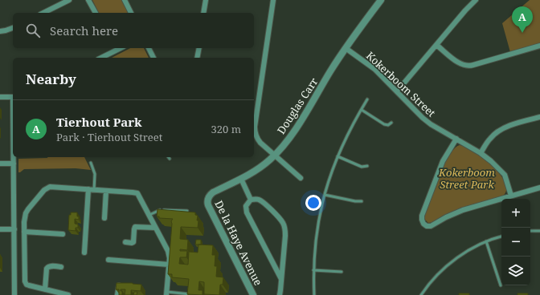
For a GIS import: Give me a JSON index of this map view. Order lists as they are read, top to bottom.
{
  "streets": {
    "street": ["Kokerboom Street", "Douglas Carr", "De la Haye Avenue"]
  },
  "crossings": [
    ["Kokerboom Street", "Douglas Carr"],
    ["Douglas Carr", "De la Haye Avenue"]
  ],
  "parks": ["Kokerboom Street Park"],
  "page": {
    "pins": "A",
    "search": "Search here",
    "heading": "Nearby",
    "list": [
      {
        "mark": "A",
        "name": "Tierhout Park",
        "note": "Park · Tierhout Street",
        "value": "320 m"
      }
    ],
    "map_buttons": ["+", "−"]
  }
}
